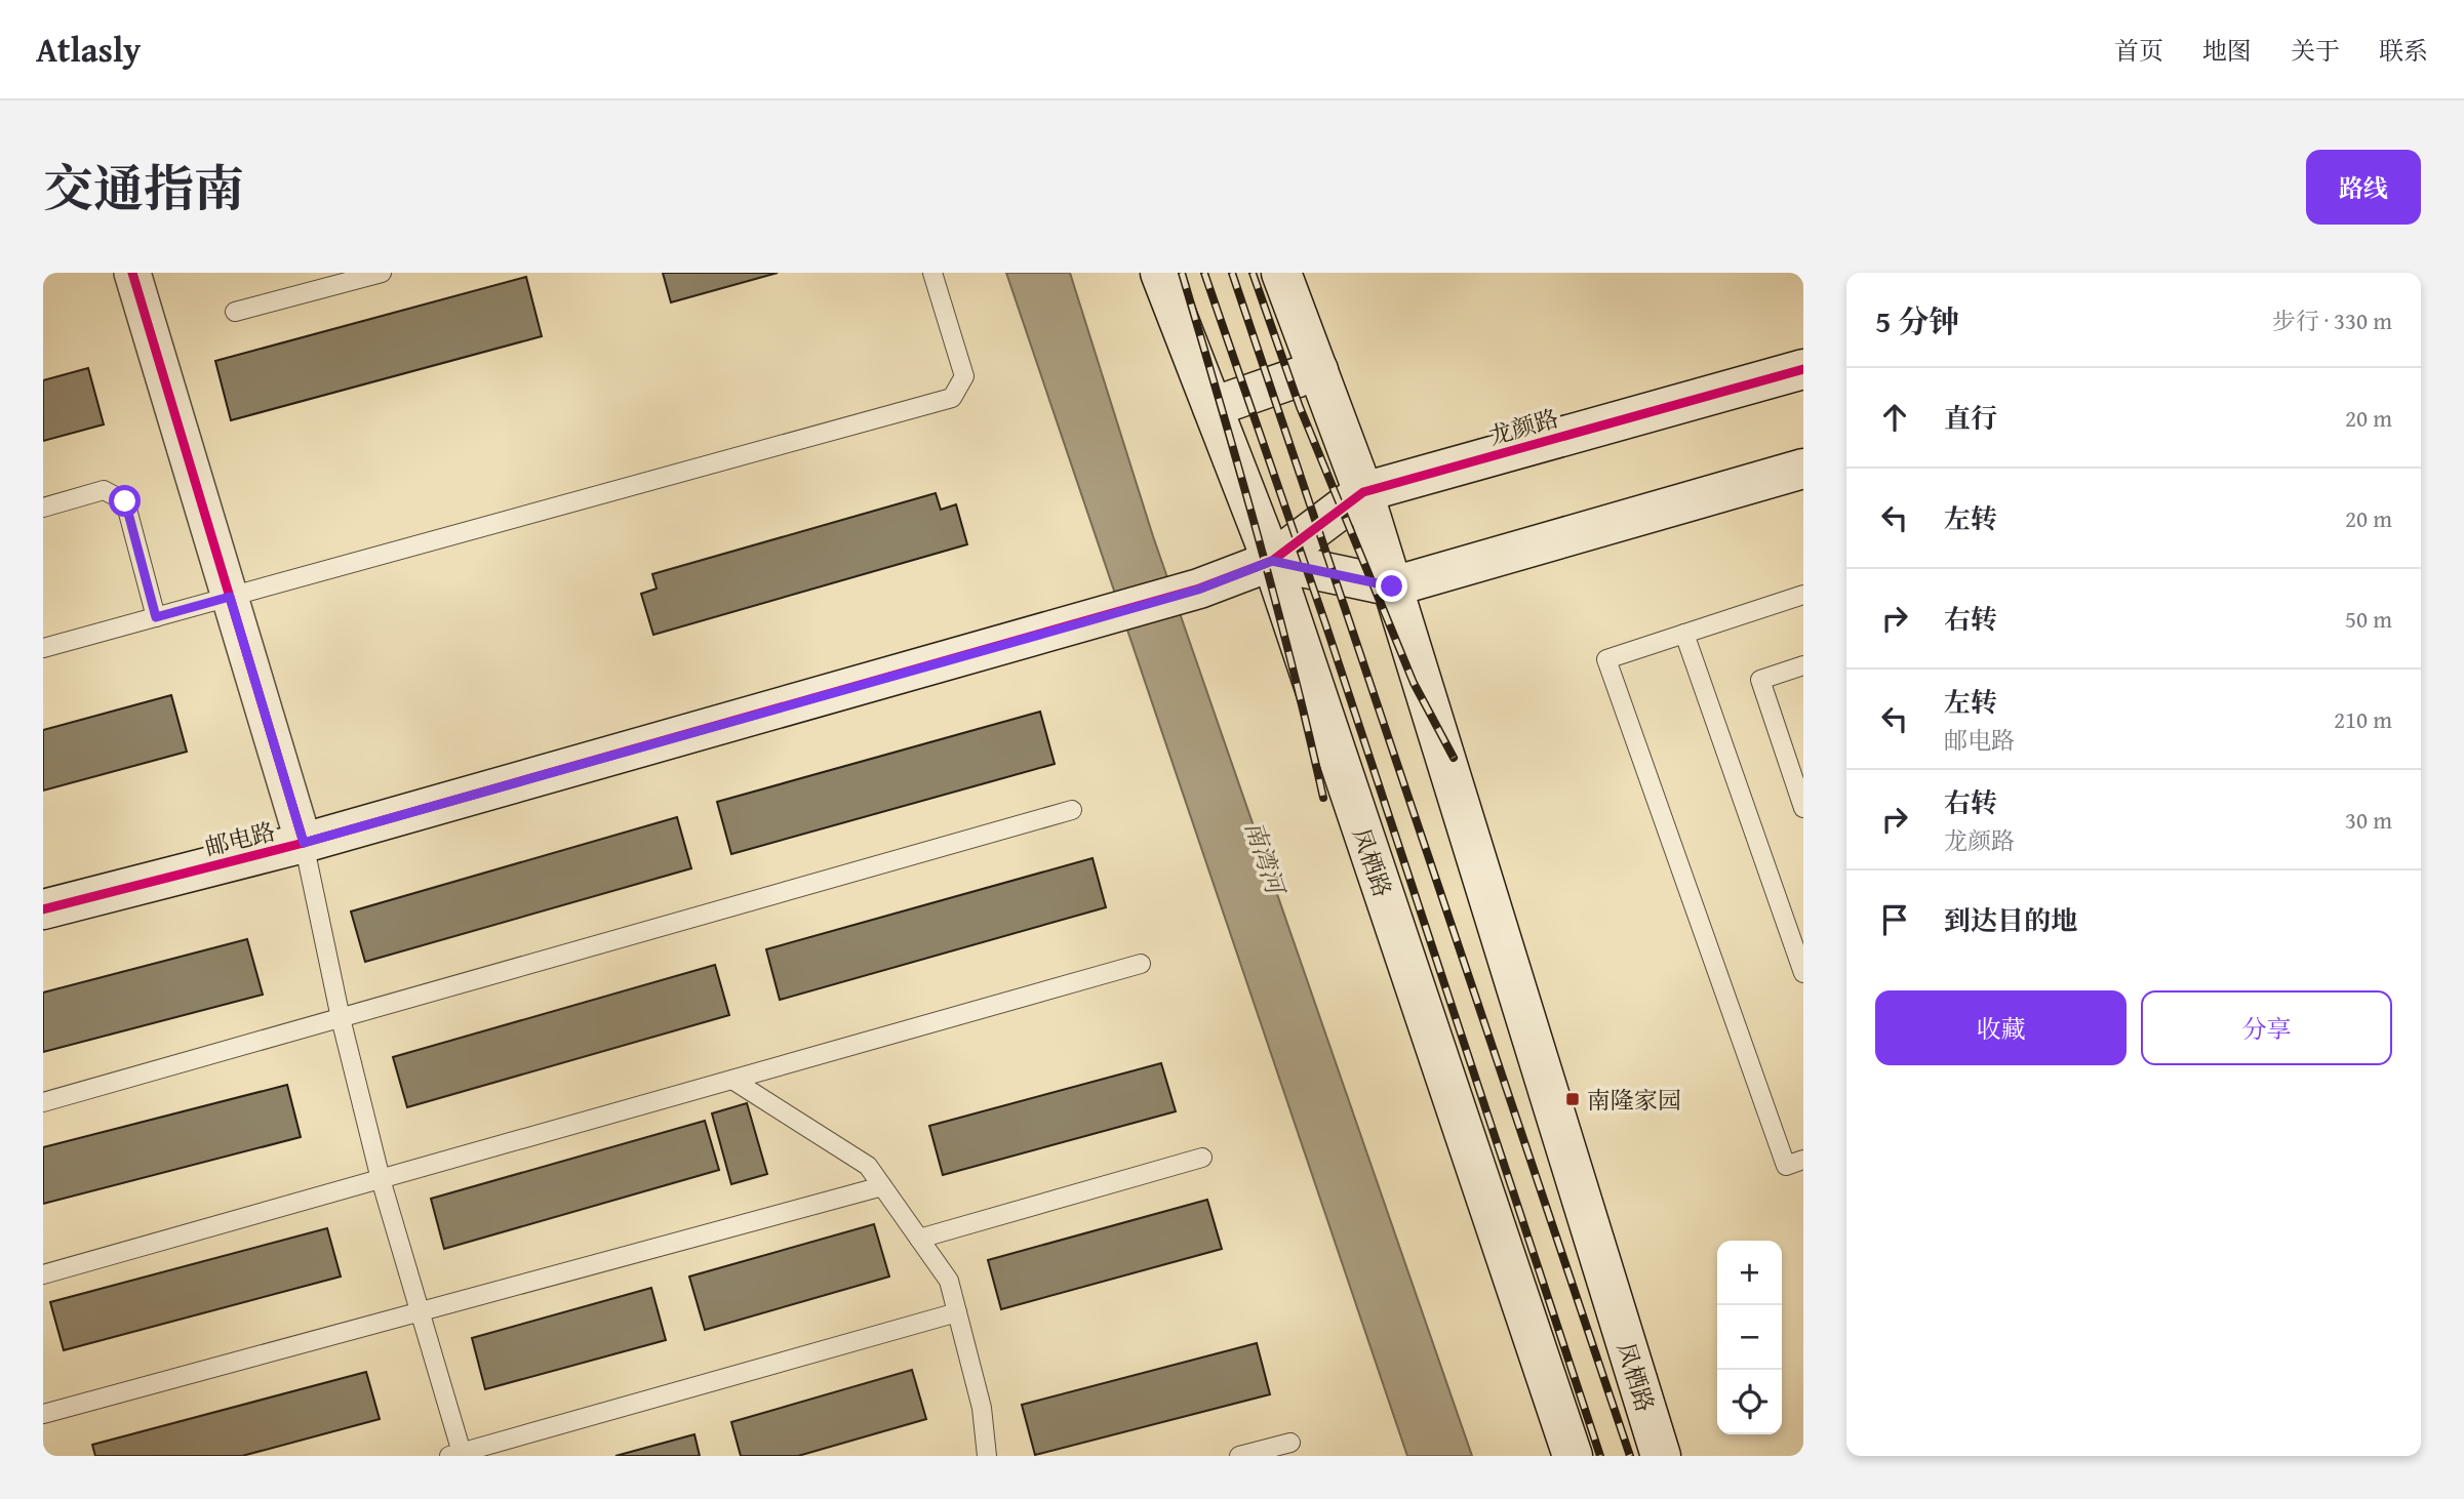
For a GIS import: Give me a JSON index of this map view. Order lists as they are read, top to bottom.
{
  "streets": {
    "main road": ["龙颜路", "邮电路", "凤栖路"]
  },
  "crossings": [
    ["龙颜路", "邮电路"],
    ["龙颜路", "凤栖路"],
    ["邮电路", "凤栖路"]
  ],
  "water": ["南湾河"],
  "places": {
    "transit": ["南隆家园"]
  },
  "page": {
    "header": "Atlasly",
    "nav": [
      "首页",
      "地图",
      "关于",
      "联系"
    ],
    "title": "交通指南",
    "buttons": [
      "路线",
      ["收藏", "分享"]
    ],
    "heading": ["5 分钟", "步行 · 330 m"],
    "list": [
      ["直行", "20 m"],
      ["左转", "20 m"],
      ["右转", "50 m"],
      ["左转", "邮电路", "210 m"],
      ["右转", "龙颜路", "30 m"],
      "到达目的地"
    ],
    "map_buttons": ["+", "−"]
  }
}
